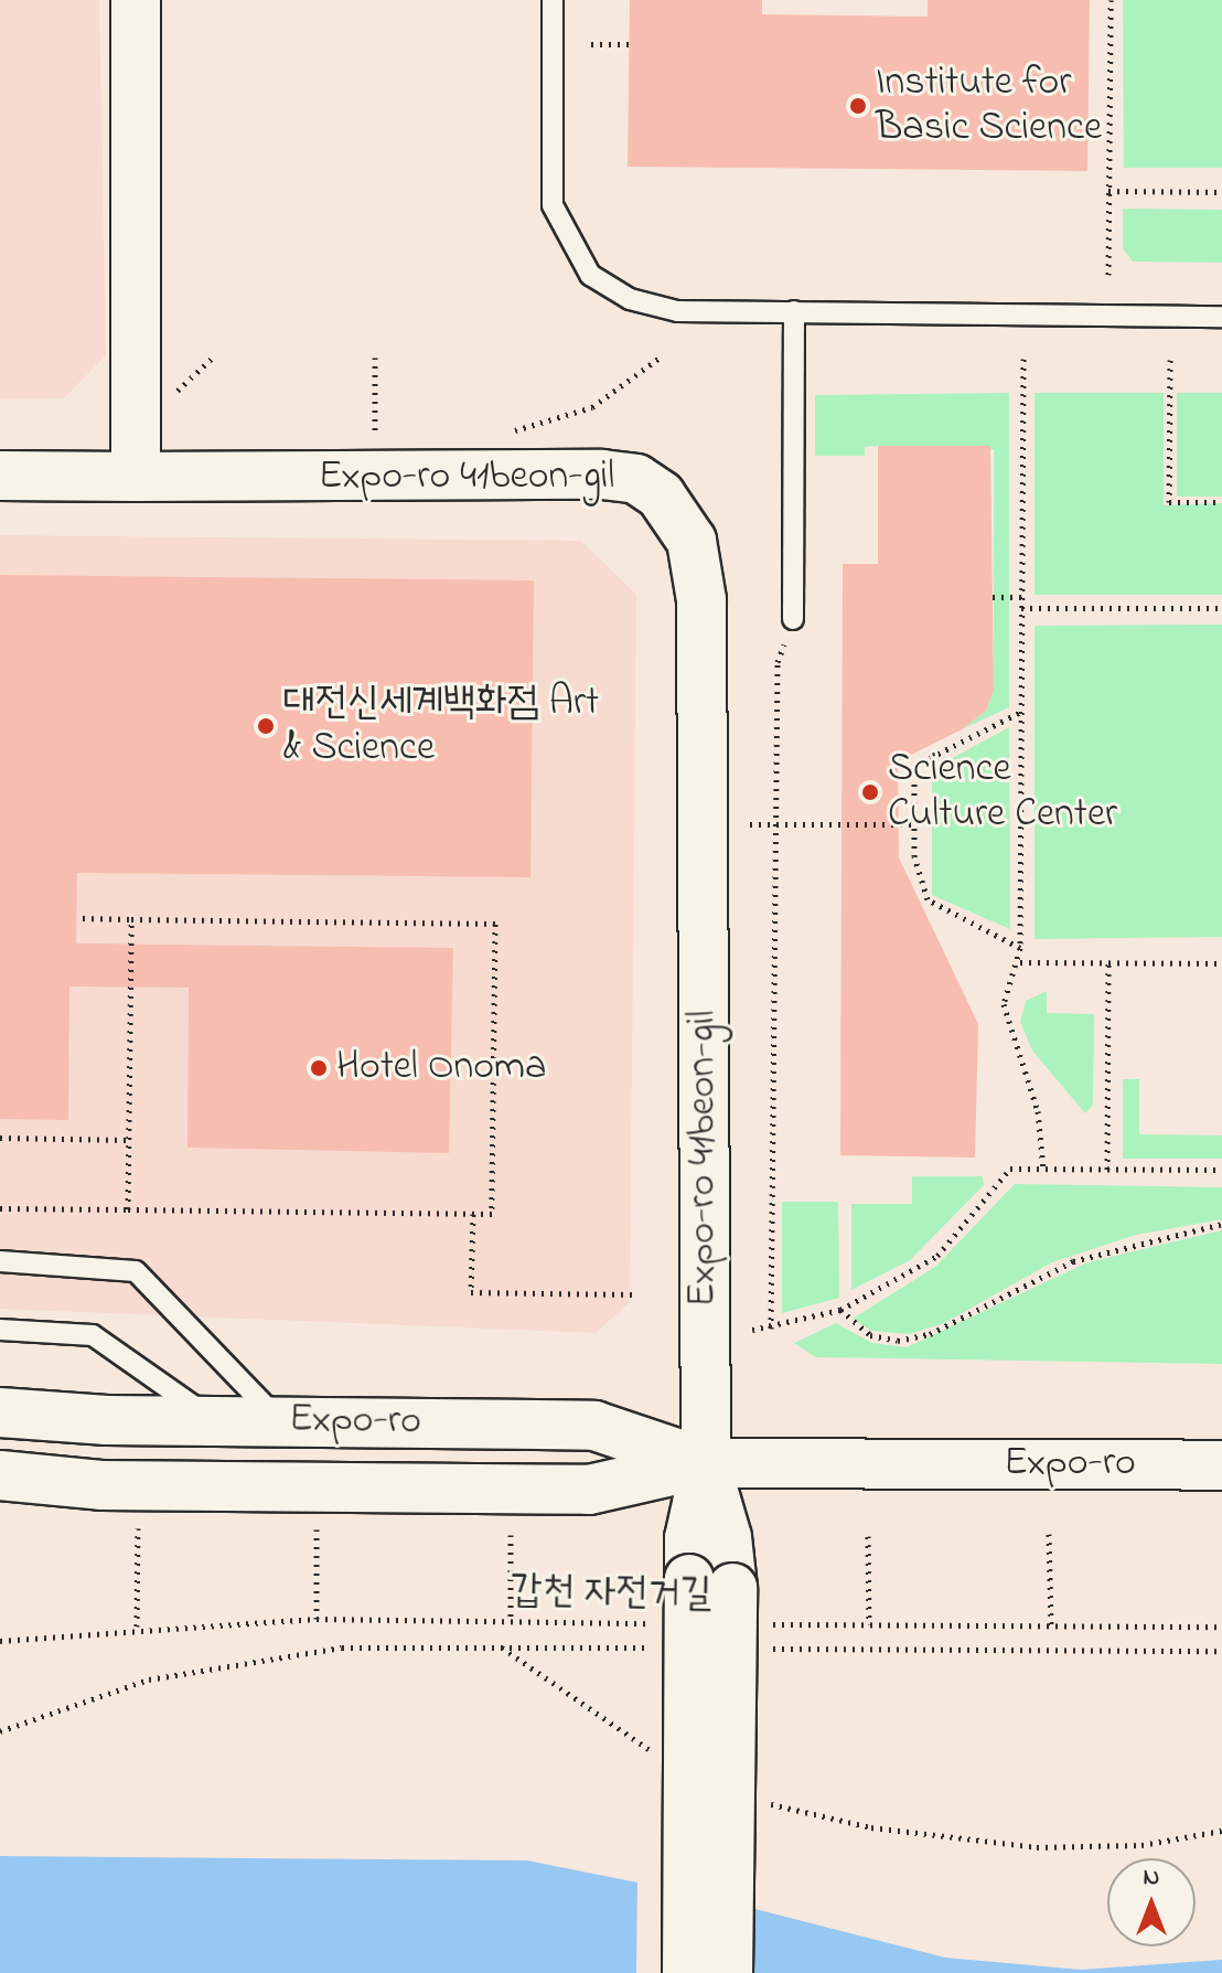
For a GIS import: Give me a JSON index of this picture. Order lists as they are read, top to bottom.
{
  "streets": {
    "street": ["Expo-ro 41beon-gil", "Expo-ro"],
    "path": ["갑천 자전거길"]
  },
  "crossings": [
    ["Expo-ro 41beon-gil", "Expo-ro"],
    ["Expo-ro 41beon-gil", "갑천 자전거길"]
  ],
  "places": [
    "Institute for Basic Science",
    "대전신세계백화점 Art & Science",
    "Science Culture Center",
    "Hotel Onoma"
  ],
  "north": "top"
}
